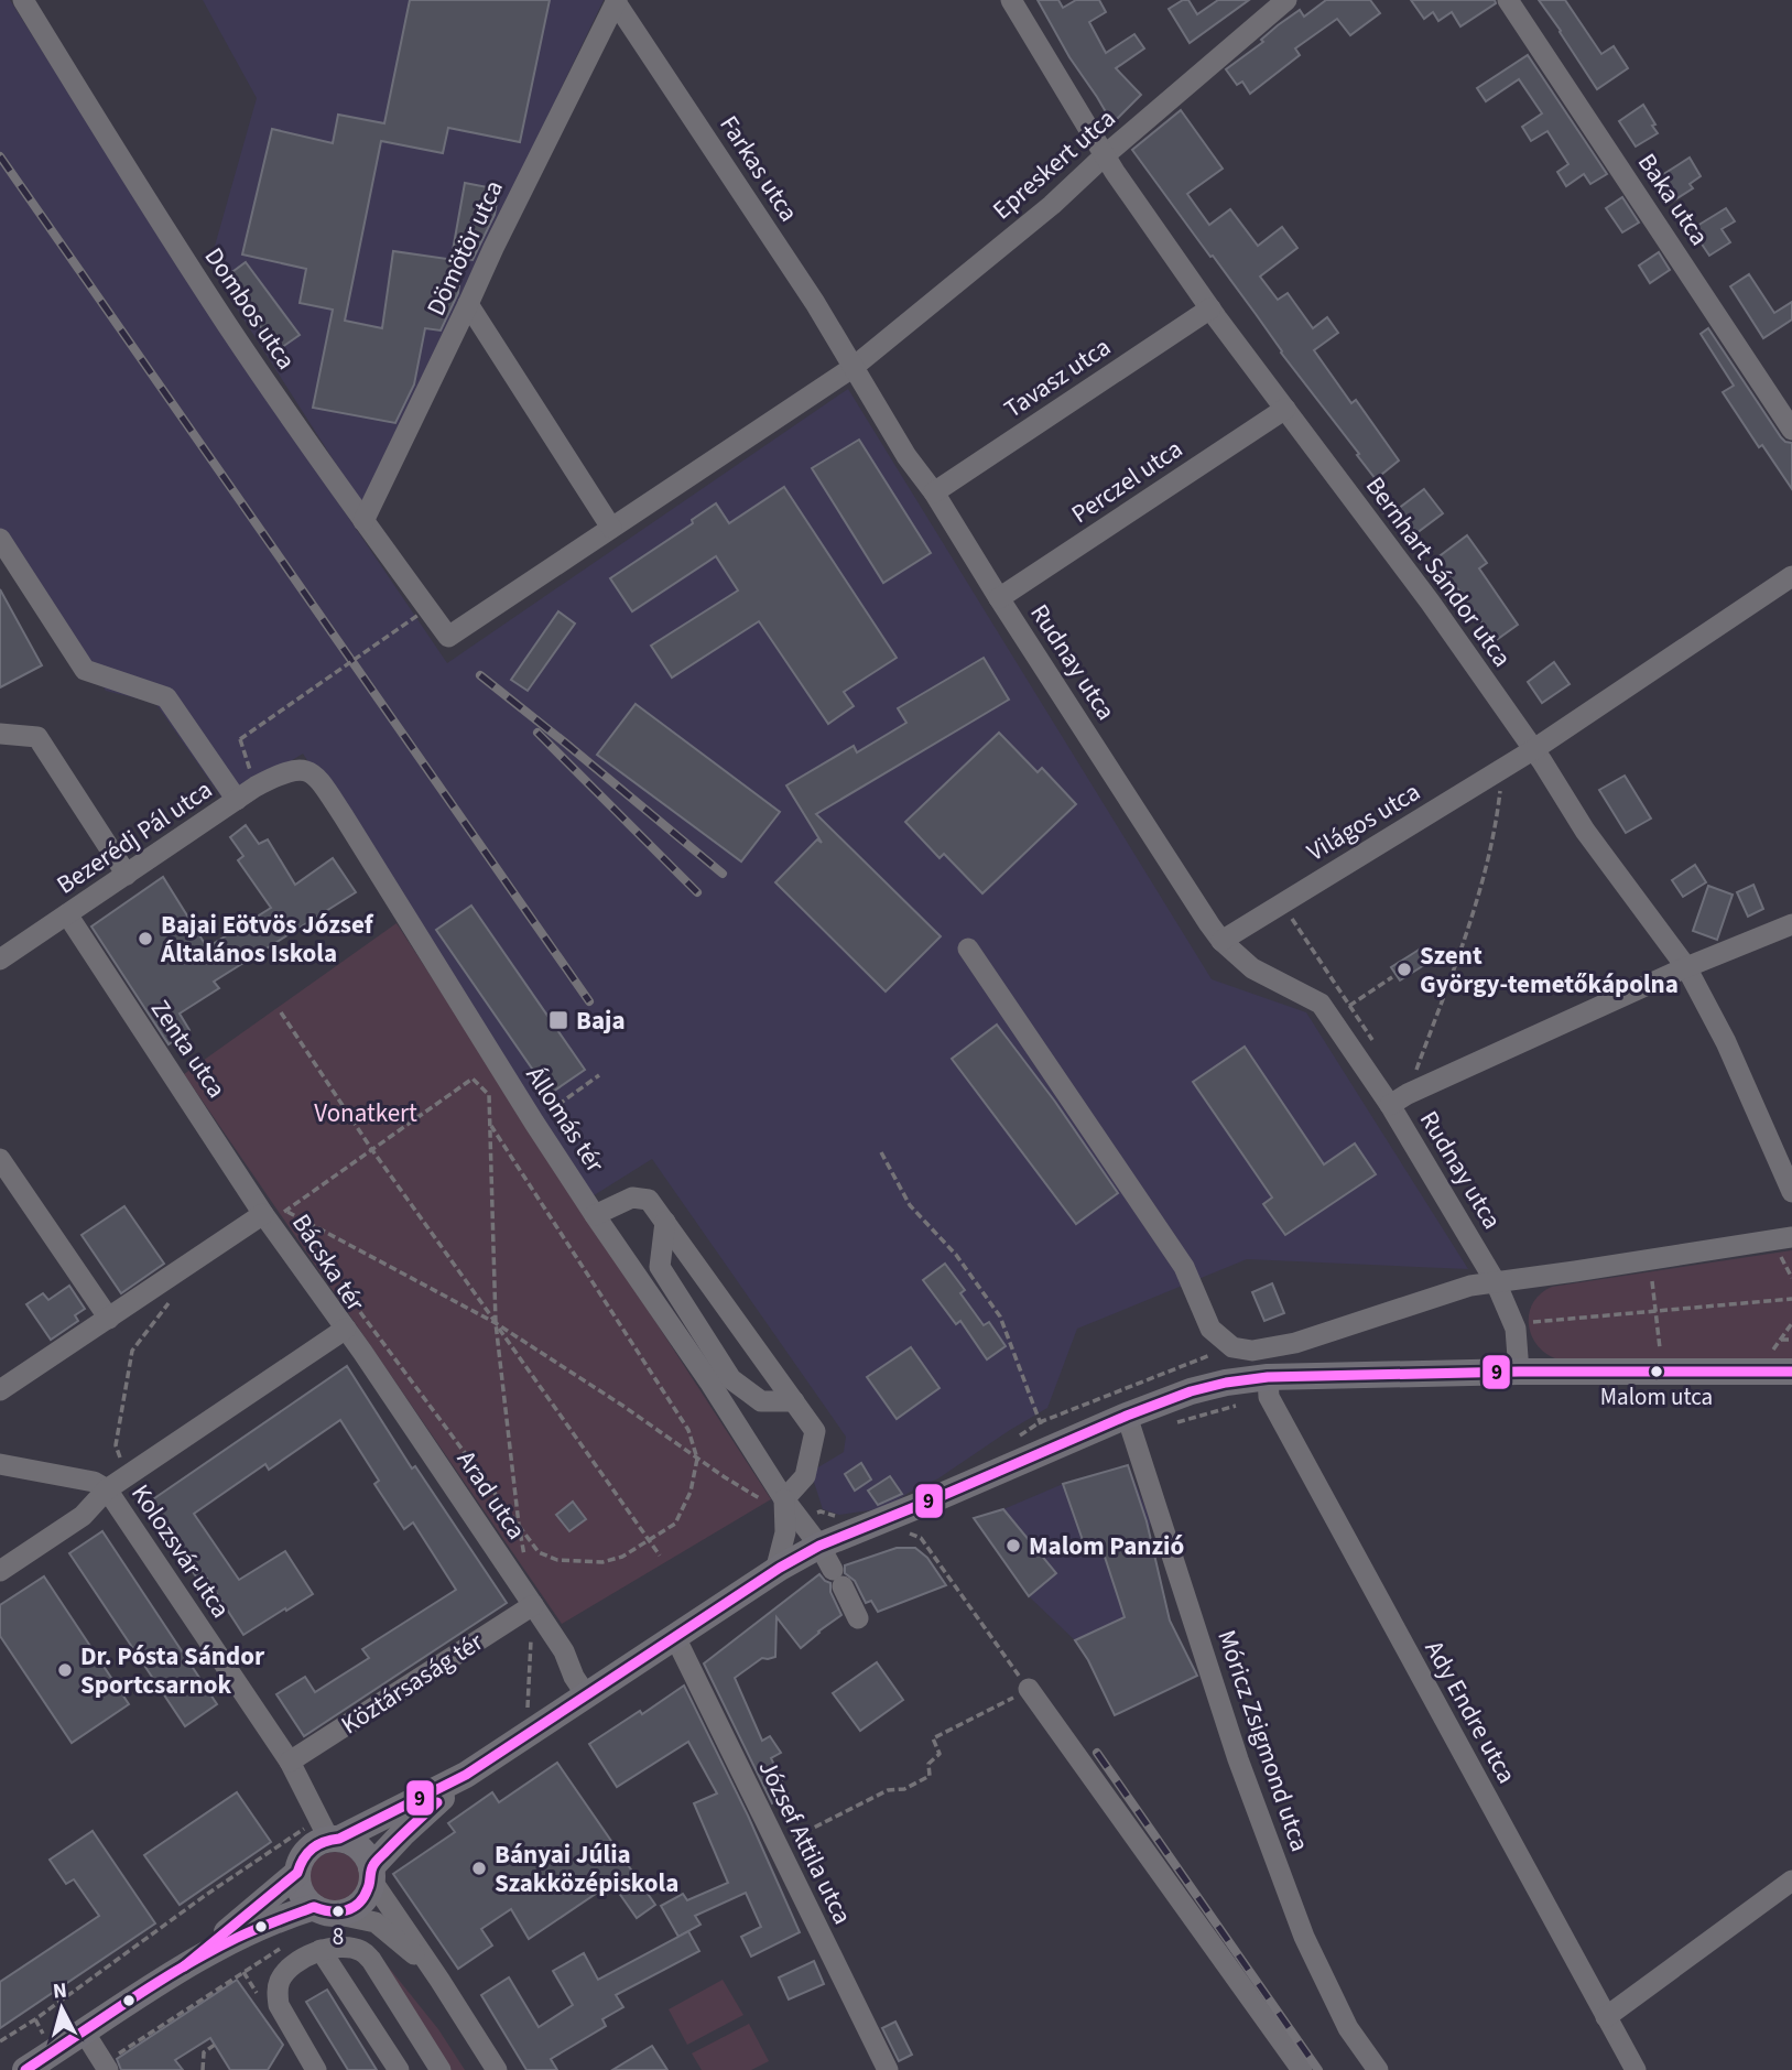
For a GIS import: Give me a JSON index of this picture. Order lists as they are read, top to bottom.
{
  "streets": {
    "street": [
      "Epreskert utca",
      "Farkas utca",
      "Baka utca",
      "Dömötör utca",
      "Dombos utca",
      "Tavasz utca",
      "Perczel utca",
      "Bernhart Sándor utca",
      "Rudnay utca",
      "Világos utca",
      "Bezerédj Pál utca",
      "Zenta utca",
      "Állomás tér",
      "Bácska tér",
      "Arad utca",
      "Kolozsvár utca",
      "Köztársaság tér",
      "Ady Endre utca",
      "Móricz Zsigmond utca",
      "József Attila utca"
    ]
  },
  "crossings": [
    ["Epreskert utca", "Farkas utca"],
    ["Epreskert utca", "Bernhart Sándor utca"],
    ["Epreskert utca", "Rudnay utca"],
    ["Farkas utca", "Dömötör utca"],
    ["Farkas utca", "Rudnay utca"],
    ["Dömötör utca", "Dombos utca"],
    ["Tavasz utca", "Bernhart Sándor utca"],
    ["Tavasz utca", "Rudnay utca"],
    ["Perczel utca", "Bernhart Sándor utca"],
    ["Perczel utca", "Rudnay utca"],
    ["Bernhart Sándor utca", "Világos utca"],
    ["Rudnay utca", "Világos utca"],
    ["Bezerédj Pál utca", "Zenta utca"],
    ["Bezerédj Pál utca", "Állomás tér"],
    ["Zenta utca", "Bácska tér"],
    ["Bácska tér", "Arad utca"],
    ["Bácska tér", "Kolozsvár utca"],
    ["Arad utca", "Köztársaság tér"],
    ["Kolozsvár utca", "Köztársaság tér"]
  ],
  "parks": ["Vonatkert"],
  "places": {
    "other": [
      "Bajai Eötvös József Általános Iskola",
      "Szent György-temetőkápolna",
      "Malom utca",
      "Malom Panzió",
      "Dr. Pósta Sándor Sportcsarnok",
      "Bányai Júlia Szakközépiskola",
      "8"
    ],
    "transit": ["Baja"]
  },
  "lines": ["transit line 9"],
  "north": "top"
}
